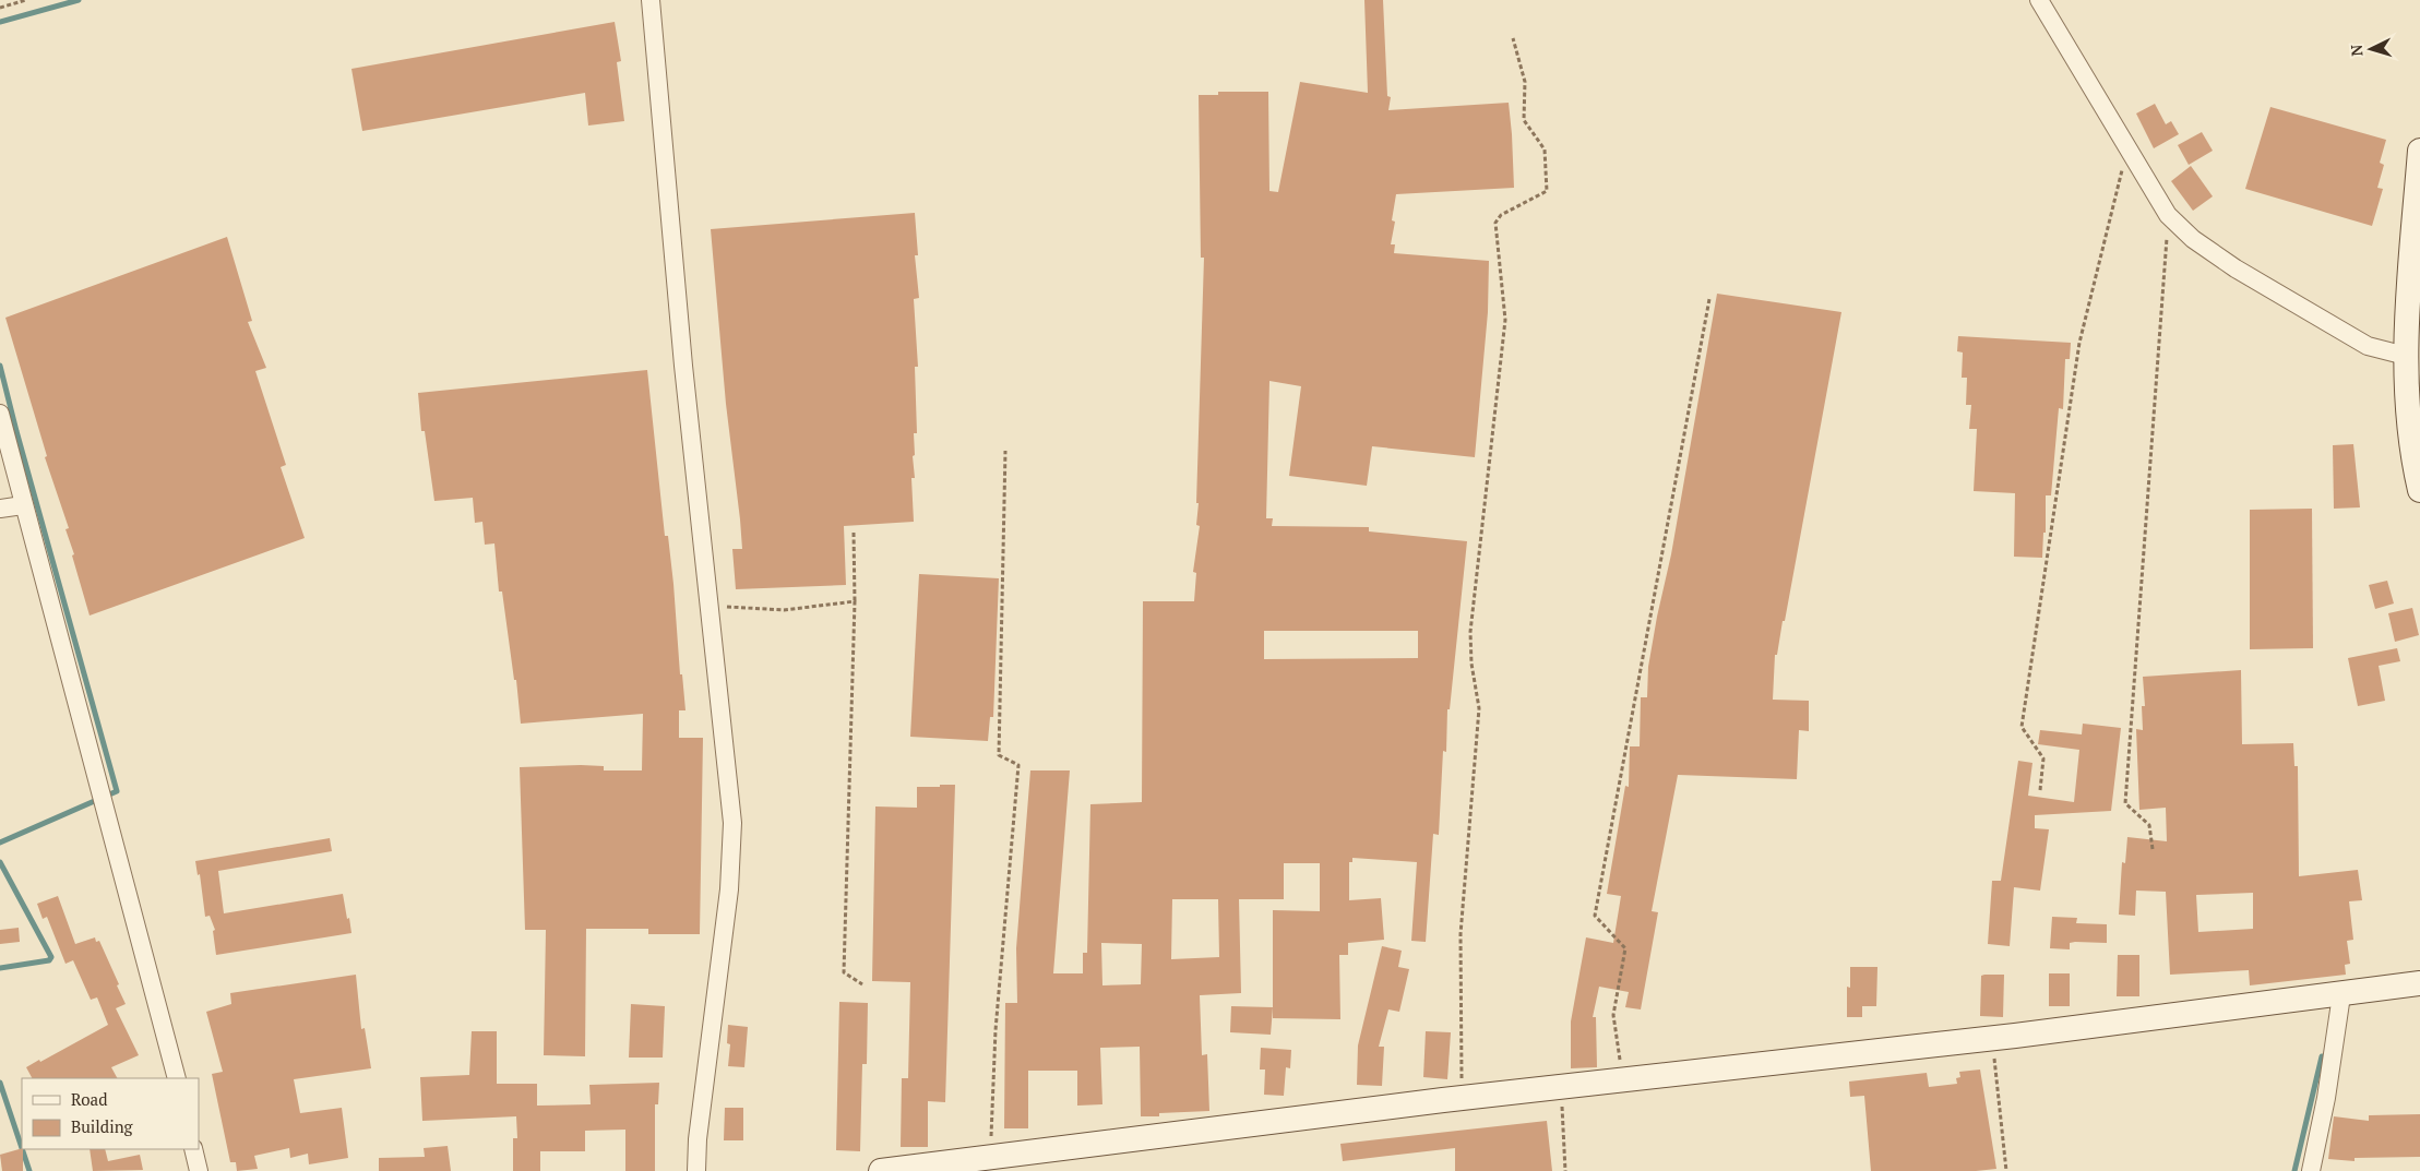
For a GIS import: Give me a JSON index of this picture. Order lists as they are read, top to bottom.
{
  "legend": ["Road", "Building"],
  "north": "left"
}
